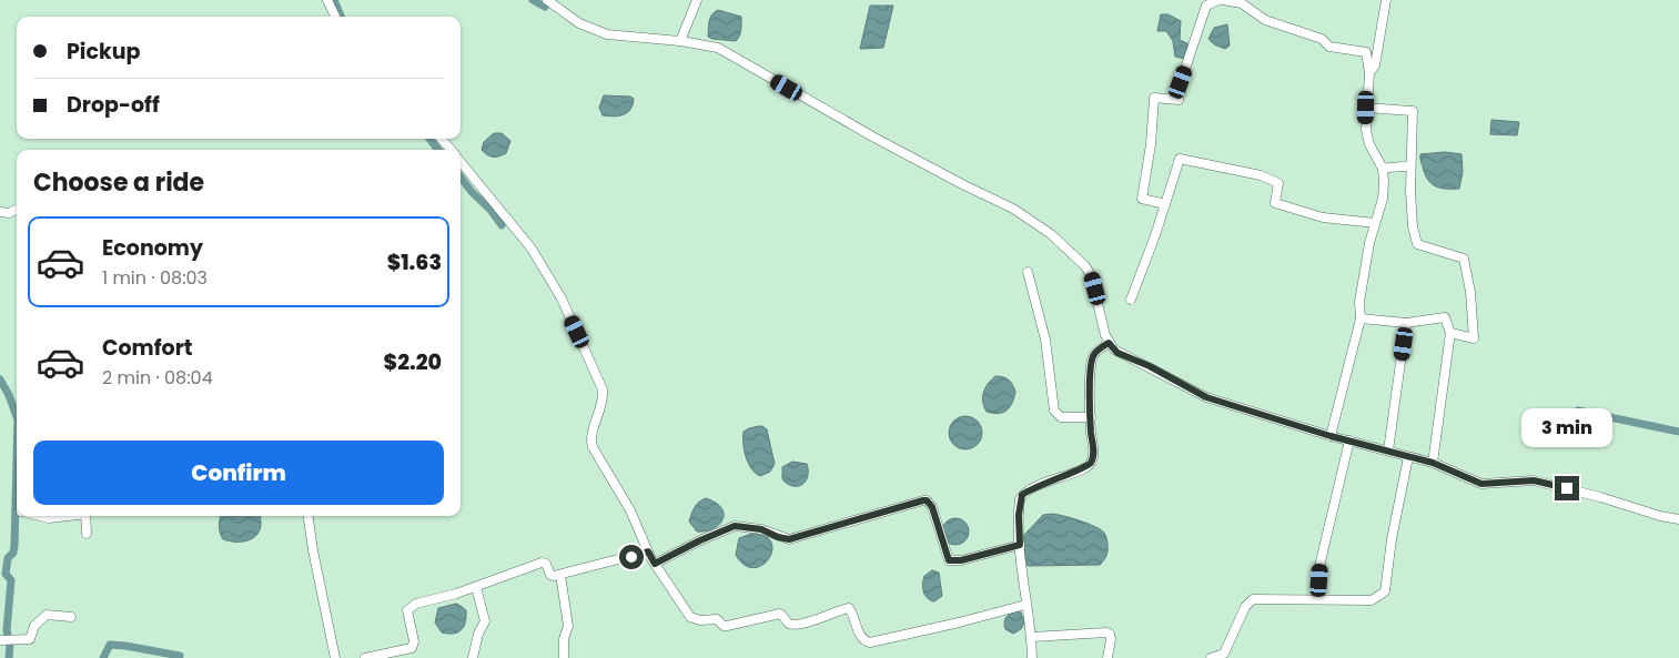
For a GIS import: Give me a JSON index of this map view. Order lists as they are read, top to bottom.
{
  "page": {
    "banner": ["Pickup", "Drop-off"],
    "heading": "Choose a ride",
    "list": [
      {
        "name": "Economy",
        "note": "1 min · 08:03",
        "value": "$1.63"
      },
      {
        "name": "Comfort",
        "note": "2 min · 08:04",
        "value": "$2.20"
      }
    ],
    "bubble": "3 min",
    "buttons": "Confirm"
  }
}
